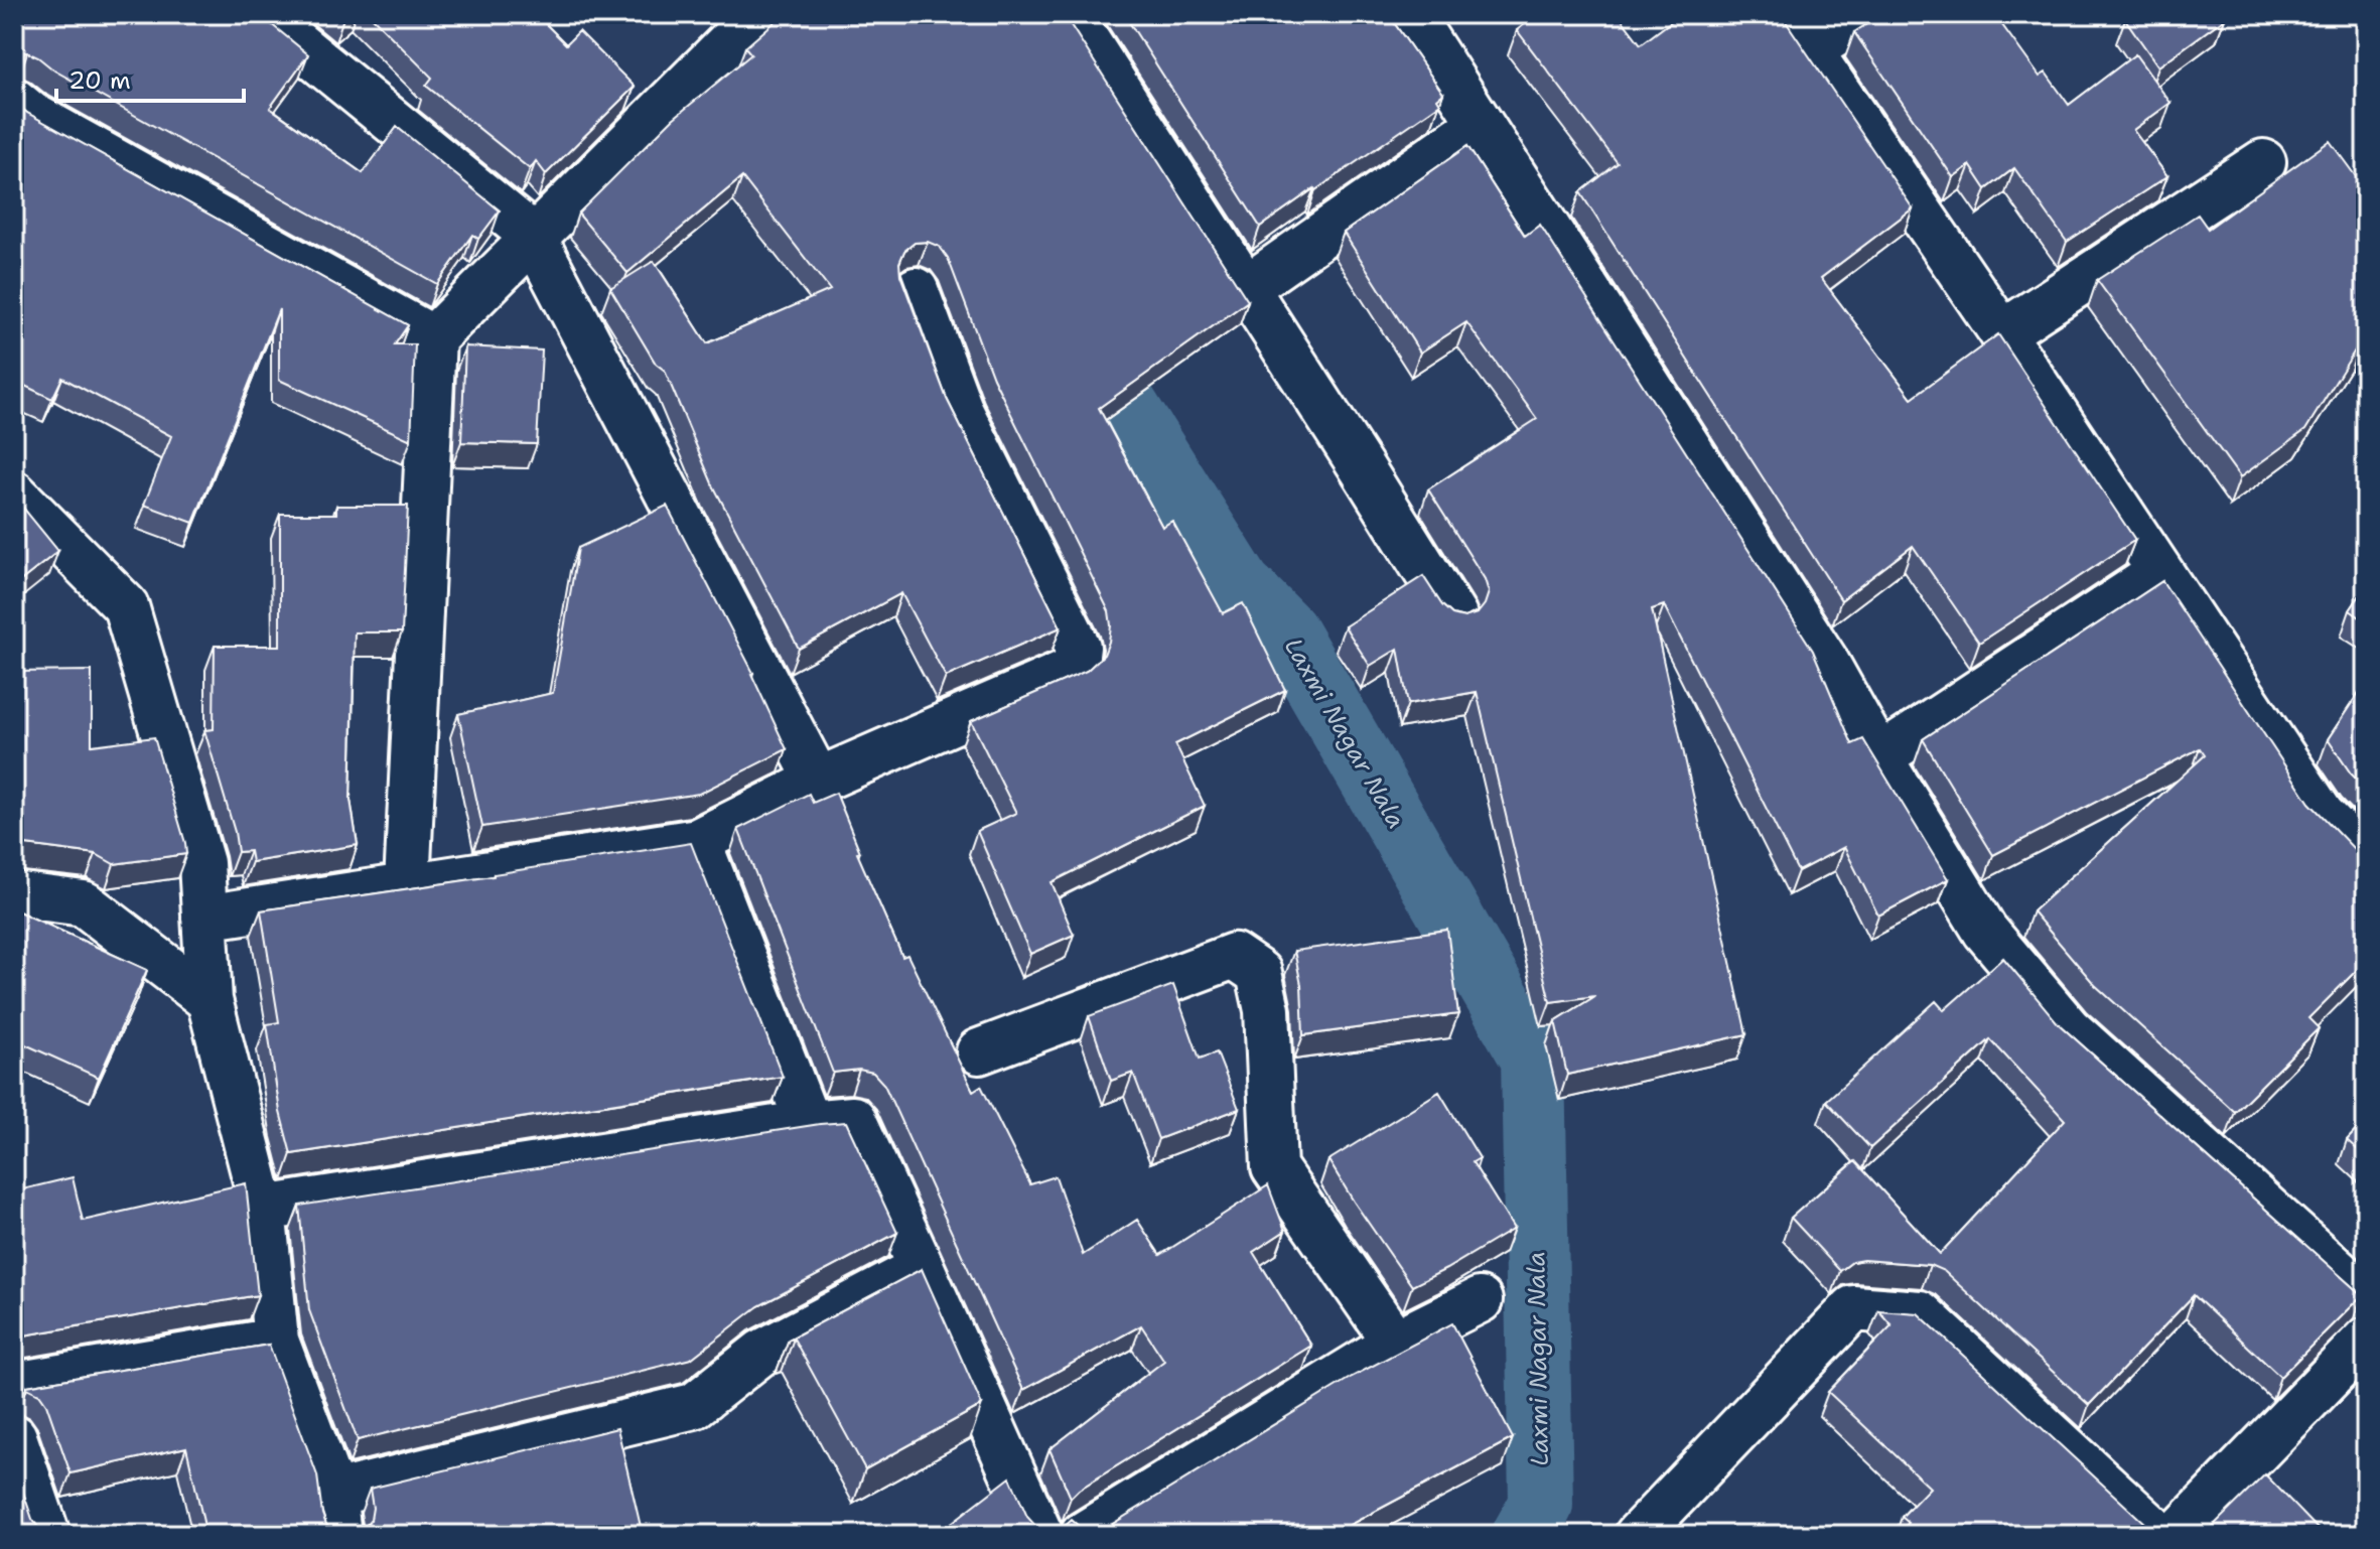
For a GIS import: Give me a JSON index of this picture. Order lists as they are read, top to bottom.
{
  "water": ["Laxmi Nagar Nala"],
  "scale_bar": "20 m"
}
